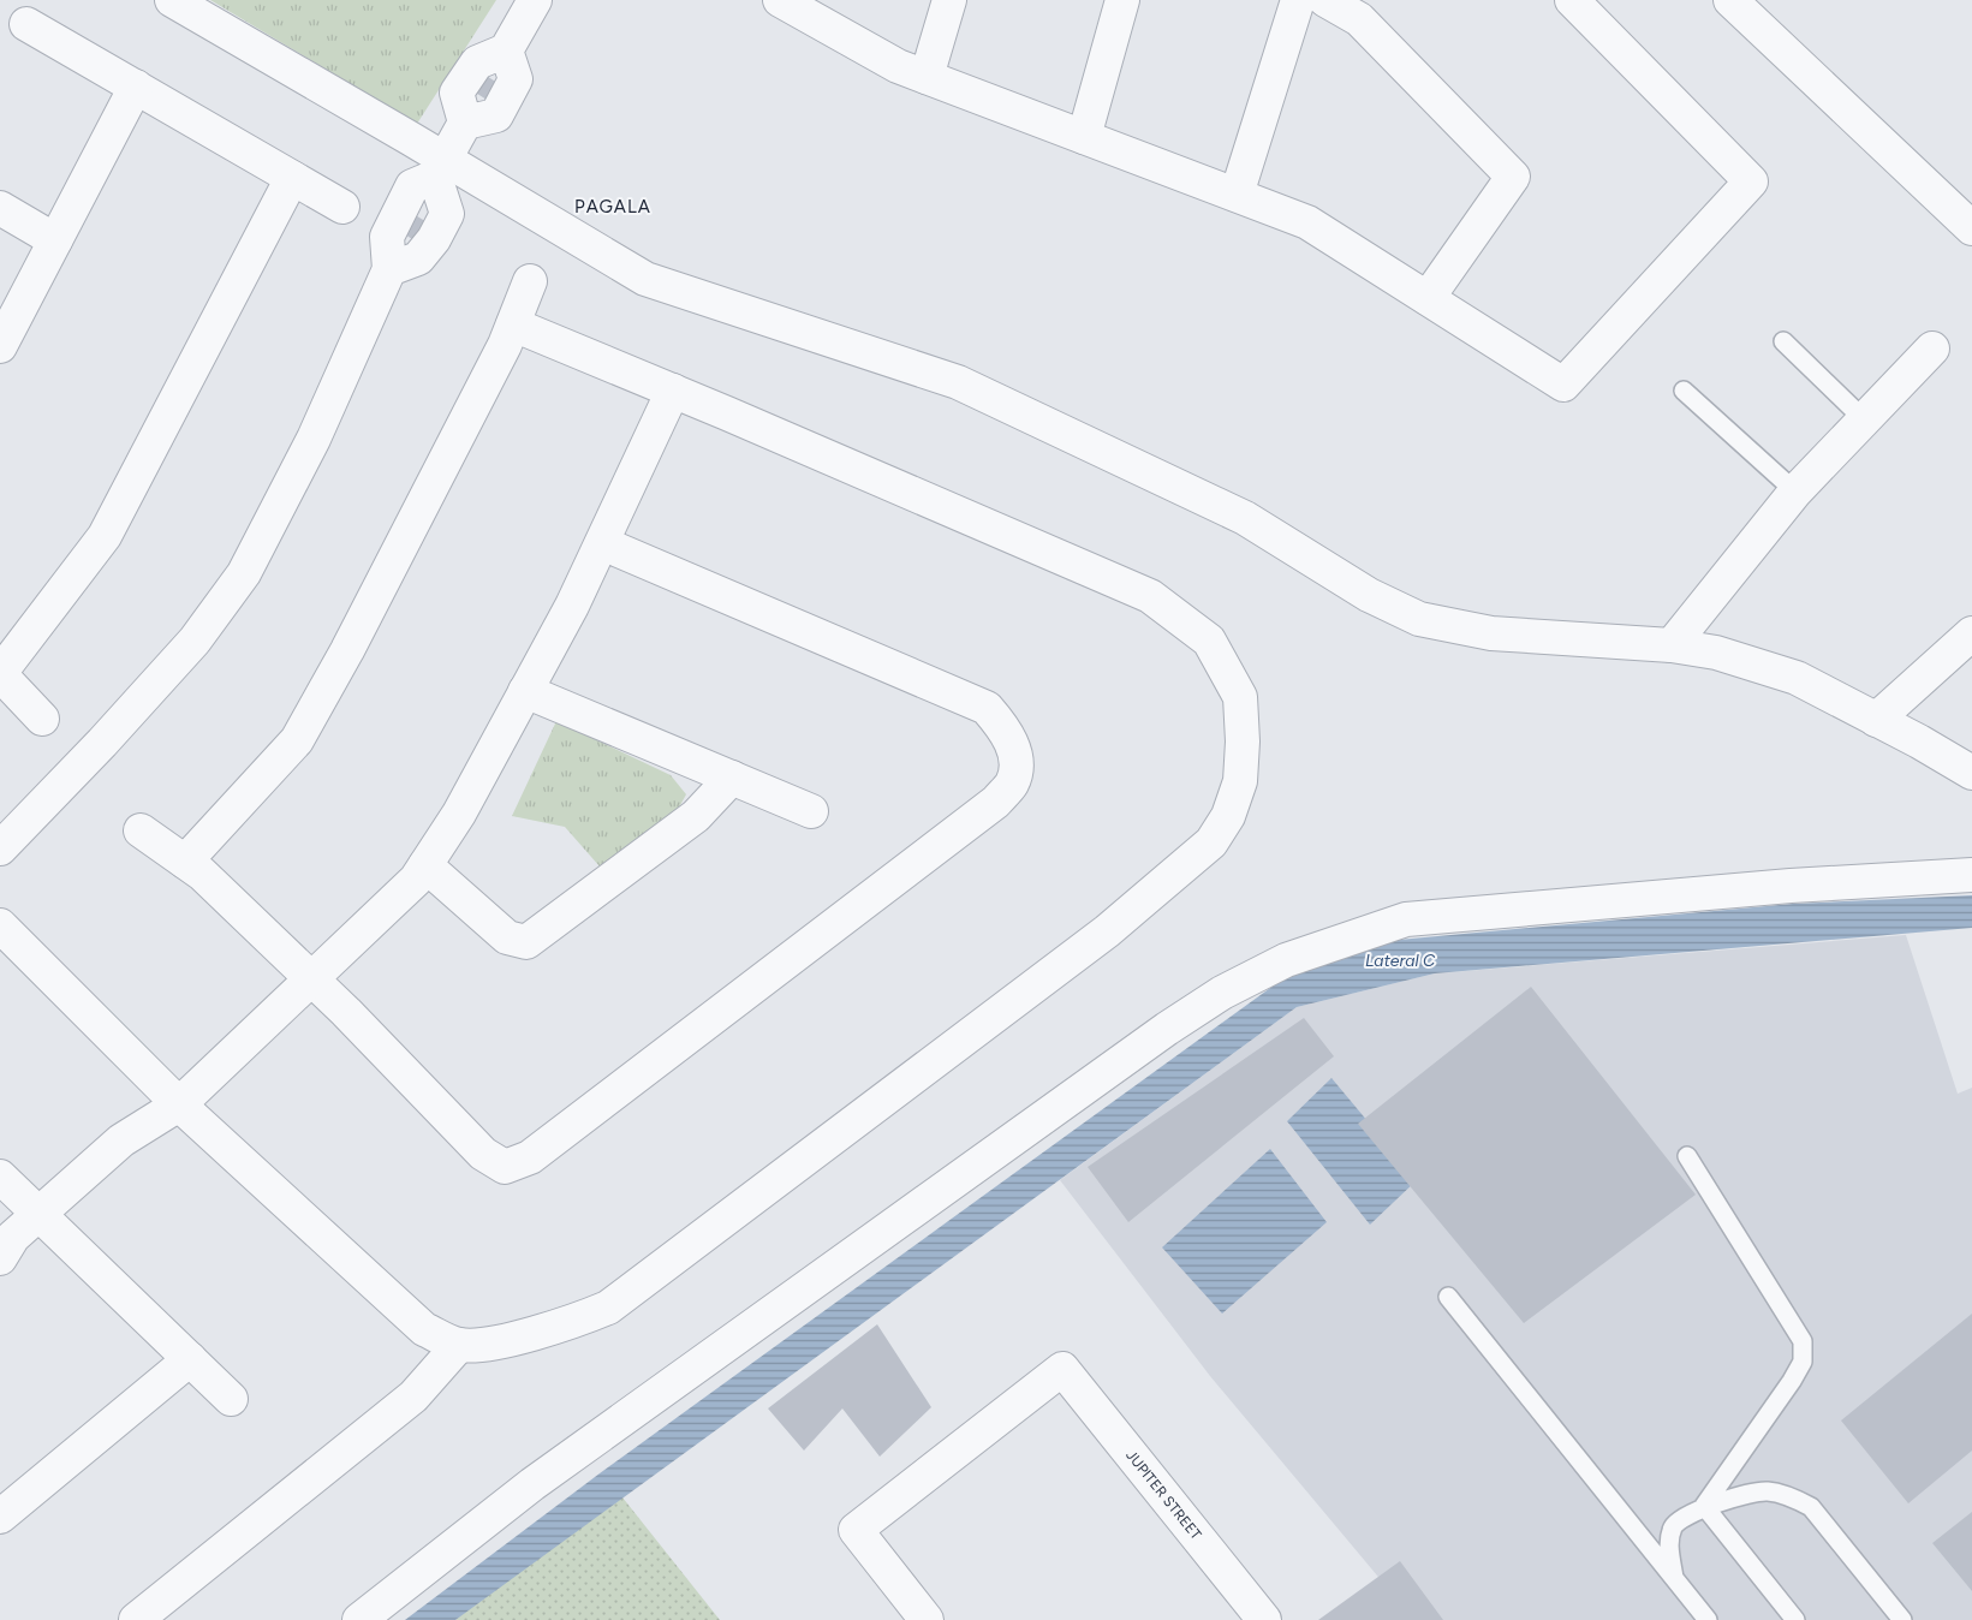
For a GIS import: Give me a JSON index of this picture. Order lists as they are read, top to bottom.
{
  "streets": {
    "street": ["JUPITER STREET"]
  },
  "districts": ["PAGALA"],
  "water": ["Lateral C"]
}
